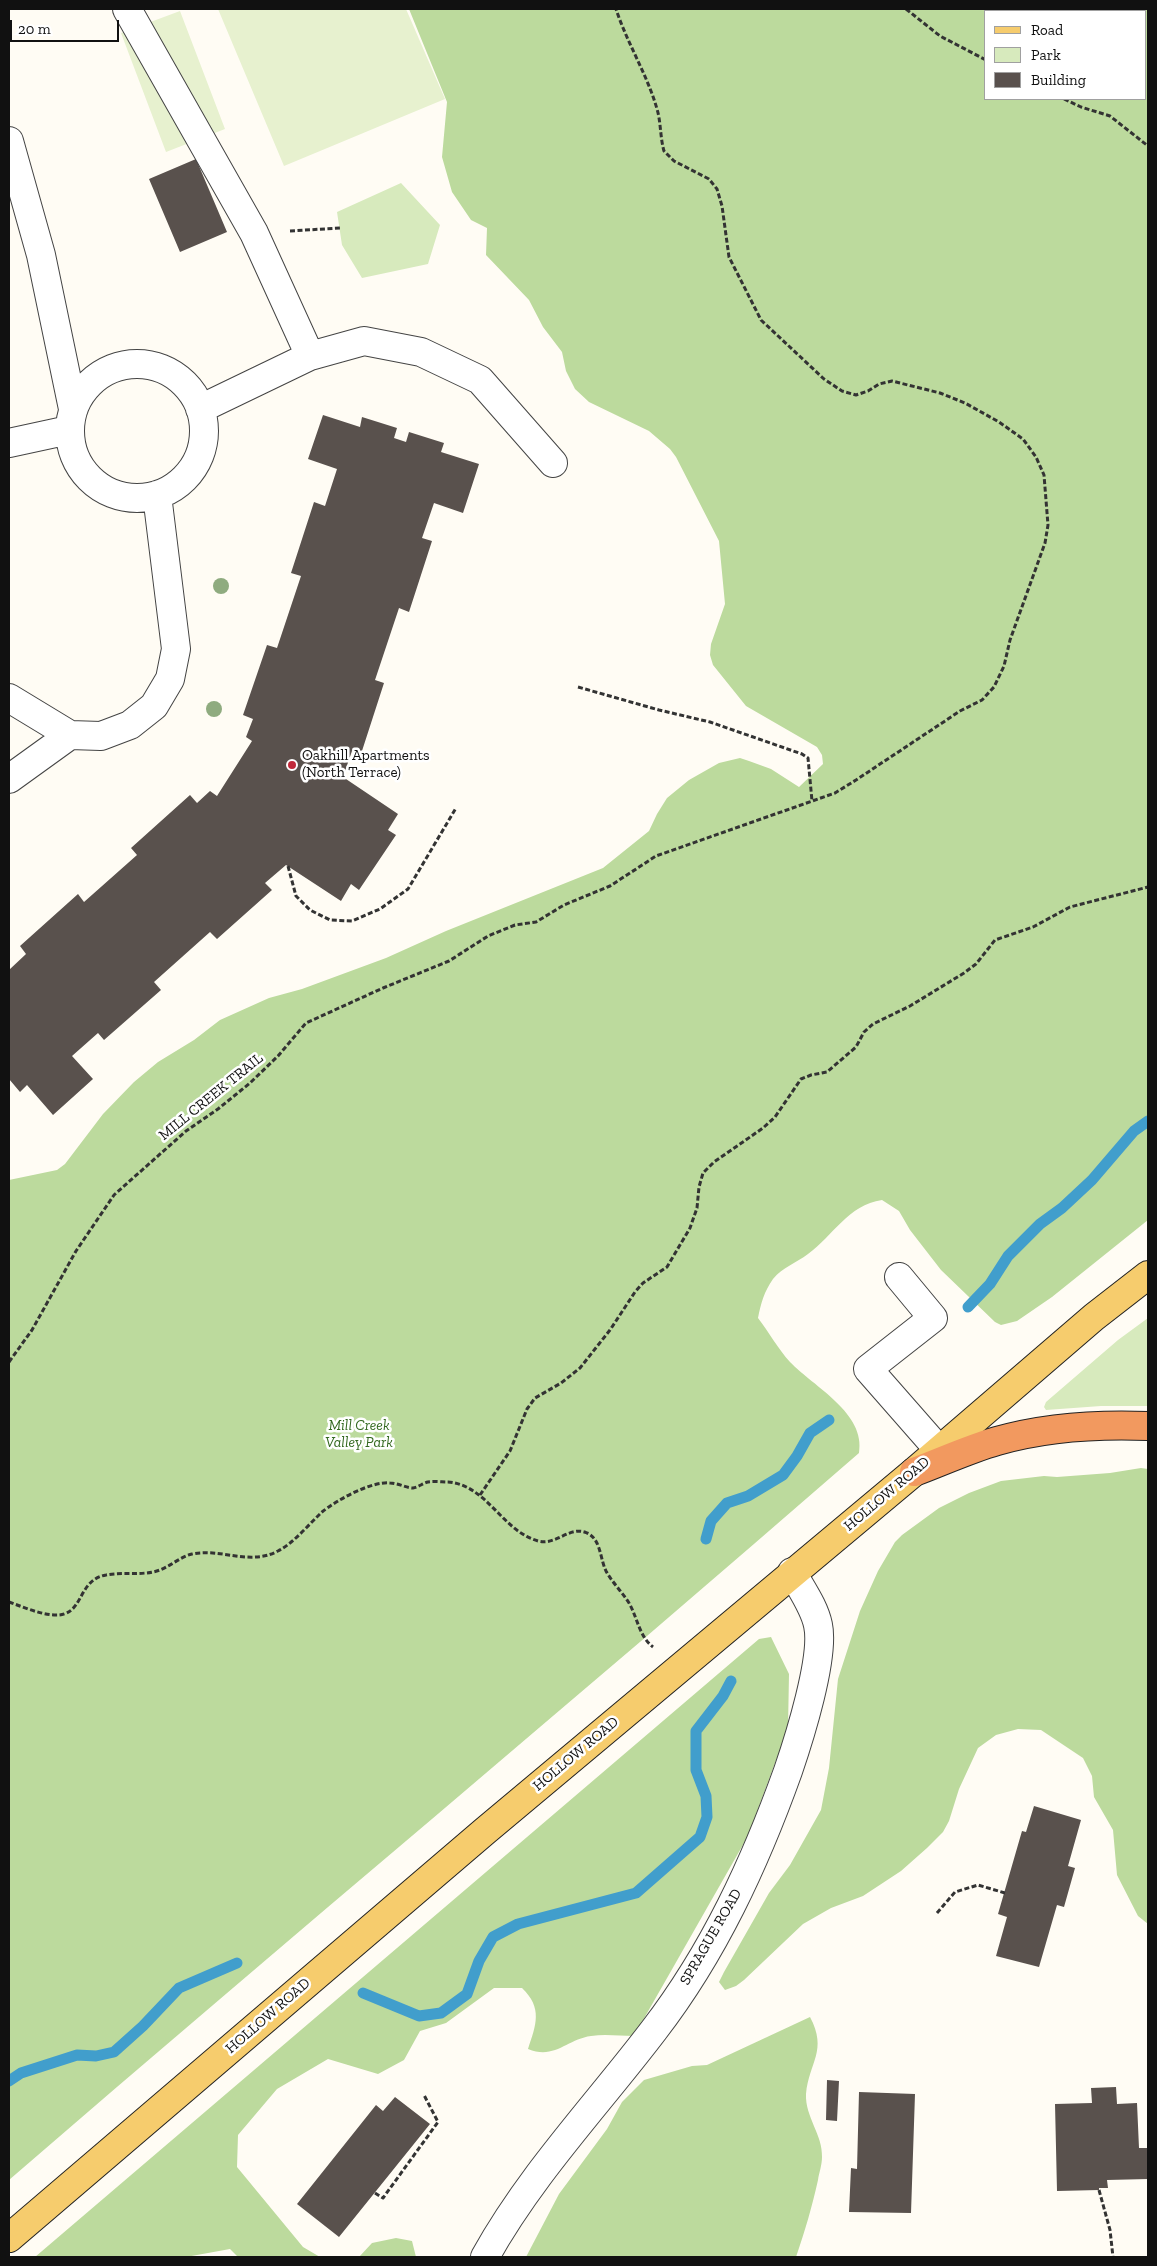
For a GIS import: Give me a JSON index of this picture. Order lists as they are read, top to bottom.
{
  "streets": {
    "main road": ["HOLLOW ROAD"],
    "street": ["SPRAGUE ROAD"],
    "path": ["MILL CREEK TRAIL"]
  },
  "crossings": [
    ["HOLLOW ROAD", "SPRAGUE ROAD"]
  ],
  "parks": ["Mill Creek Valley Park"],
  "places": ["Oakhill Apartments (North Terrace)"],
  "legend": ["Road", "Park", "Building"],
  "scale_bar": "20 m"
}
